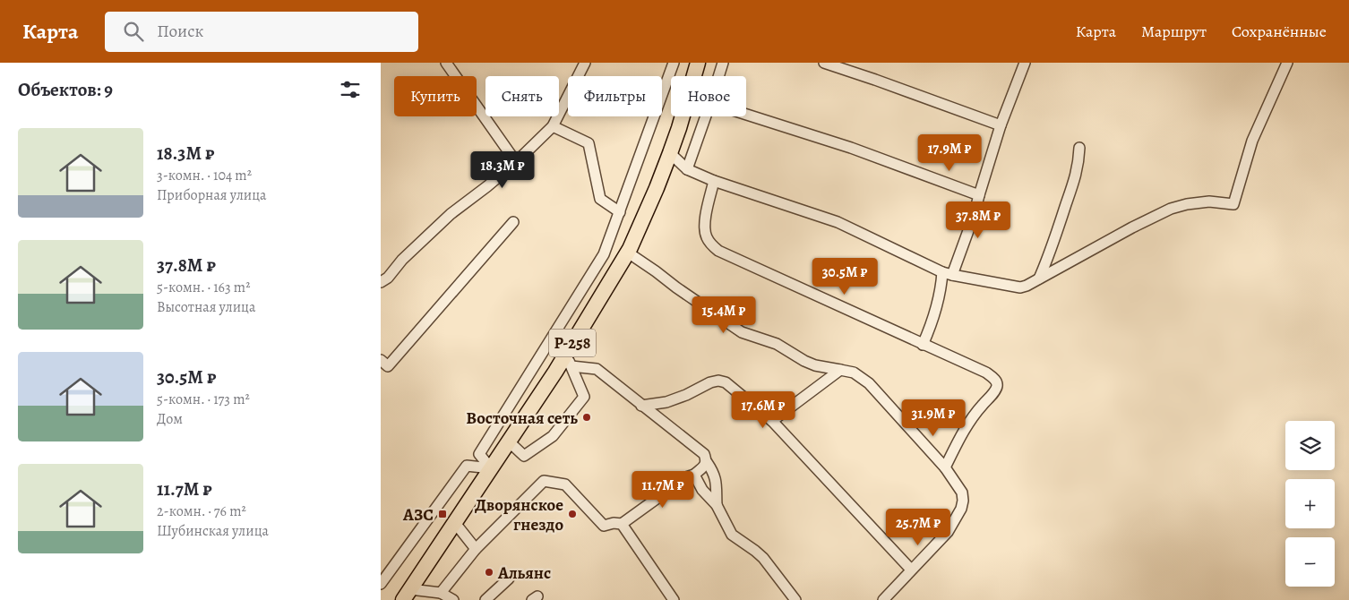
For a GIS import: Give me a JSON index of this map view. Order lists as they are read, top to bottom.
{
  "streets": {
    "highway": ["Р-258"]
  },
  "places": {
    "other": ["Восточная сеть", "Дворянское гнездо", "Альянс"],
    "transit": ["АЗС"]
  },
  "page": {
    "header": "Карта",
    "search": "Поиск",
    "nav": ["Карта", "Маршрут", "Сохранённые"],
    "heading": "Объектов: 9",
    "chip": [
      "Купить",
      "Снять",
      "Фильтры",
      "Новое"
    ],
    "list": [
      {
        "name": "18.3M ₽",
        "note": "3-комн. · 104 m² · Приборная улица"
      },
      {
        "name": "37.8M ₽",
        "note": "5-комн. · 163 m² · Высотная улица"
      },
      {
        "name": "30.5M ₽",
        "note": "5-комн. · 173 m² · Дом"
      },
      {
        "name": "11.7M ₽",
        "note": "2-комн. · 76 m² · Шубинская улица"
      }
    ],
    "price": [
      "17.9M ₽",
      "18.3M ₽",
      "37.8M ₽",
      "30.5M ₽",
      "15.4M ₽",
      "17.6M ₽",
      "31.9M ₽",
      "11.7M ₽",
      "25.7M ₽"
    ],
    "map_buttons": ["+", "−"]
  }
}
